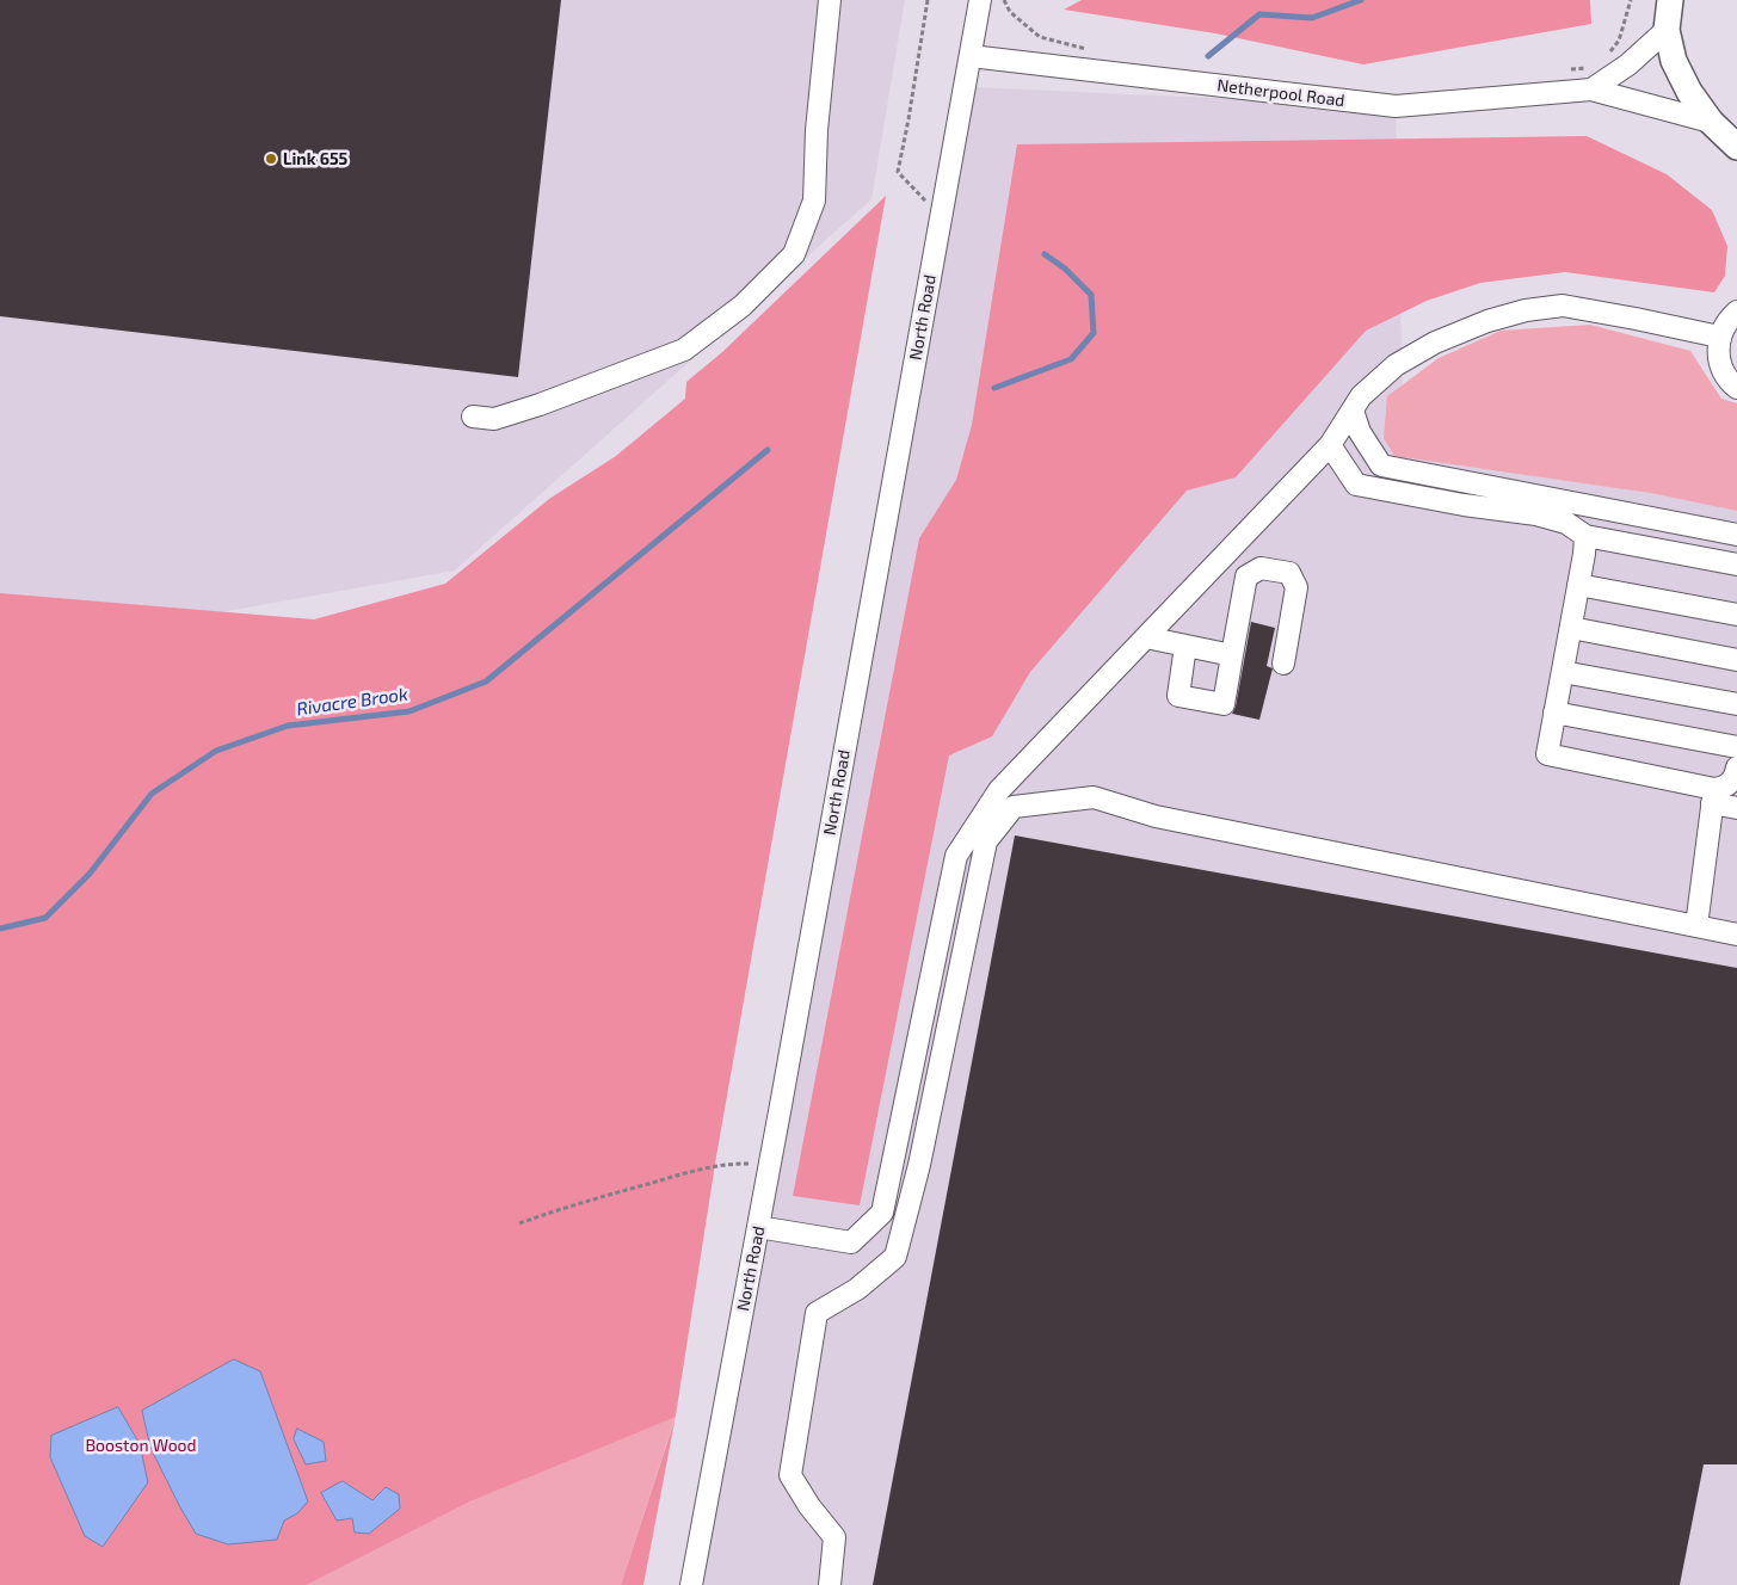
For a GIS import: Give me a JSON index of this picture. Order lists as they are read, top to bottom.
{
  "streets": {
    "street": ["Netherpool Road", "North Road"]
  },
  "crossings": [
    ["Netherpool Road", "North Road"]
  ],
  "water": ["Rivacre Brook"],
  "parks": ["Booston Wood"],
  "places": ["Link 655"]
}
